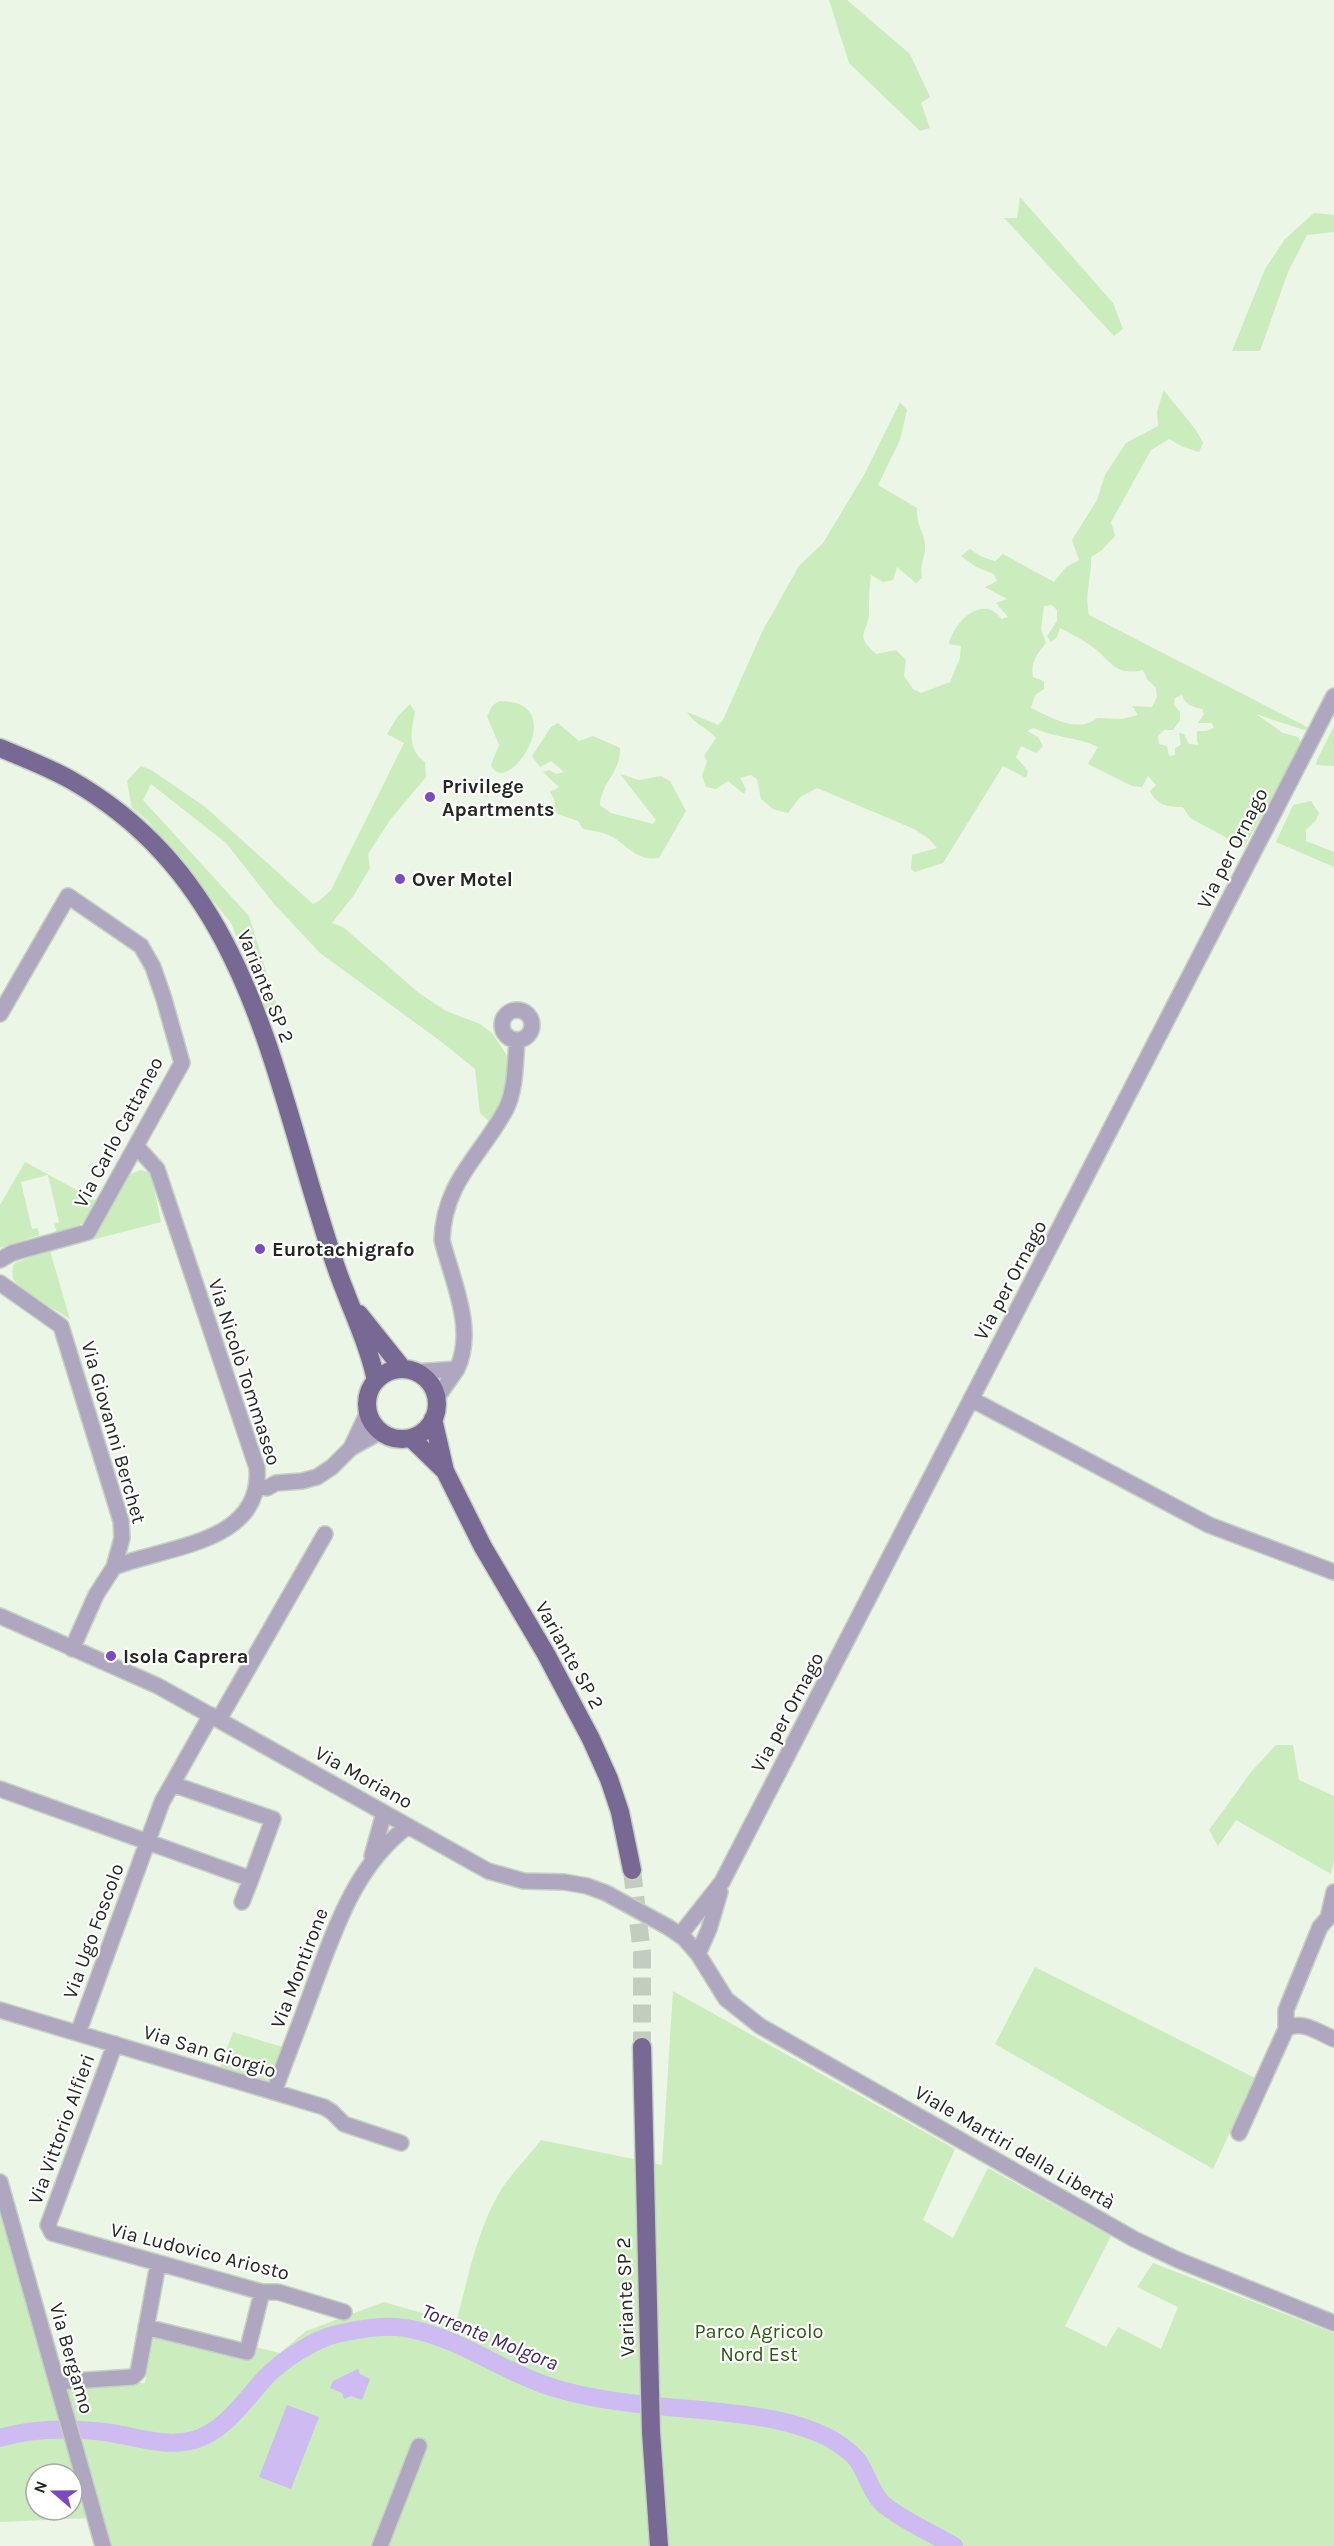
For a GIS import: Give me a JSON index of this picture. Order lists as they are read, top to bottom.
{
  "streets": {
    "main road": ["Variante SP 2"],
    "street": [
      "Via per Ornago",
      "Via Carlo Cattaneo",
      "Via Nicolò Tommaseo",
      "Via Giovanni Berchet",
      "Via Moriano",
      "Via Ugo Foscolo",
      "Via Montirone",
      "Via San Giorgio",
      "Via Vittorio Alfieri",
      "Viale Martiri della Libertà",
      "Via Ludovico Ariosto",
      "Via Bergamo"
    ]
  },
  "crossings": [
    ["Via per Ornago", "Via Moriano"],
    ["Via per Ornago", "Viale Martiri della Libertà"],
    ["Via Carlo Cattaneo", "Via Nicolò Tommaseo"],
    ["Via Nicolò Tommaseo", "Via Giovanni Berchet"],
    ["Via Moriano", "Via Ugo Foscolo"],
    ["Via Moriano", "Viale Martiri della Libertà"],
    ["Via Ugo Foscolo", "Via San Giorgio"],
    ["Via Montirone", "Via San Giorgio"],
    ["Via San Giorgio", "Via Vittorio Alfieri"],
    ["Via Vittorio Alfieri", "Via Ludovico Ariosto"]
  ],
  "water": ["Torrente Molgora"],
  "parks": ["Parco Agricolo Nord Est"],
  "places": [
    "Privilege Apartments",
    "Over Motel",
    "Eurotachigrafo",
    "Isola Caprera"
  ],
  "north": "left"
}
